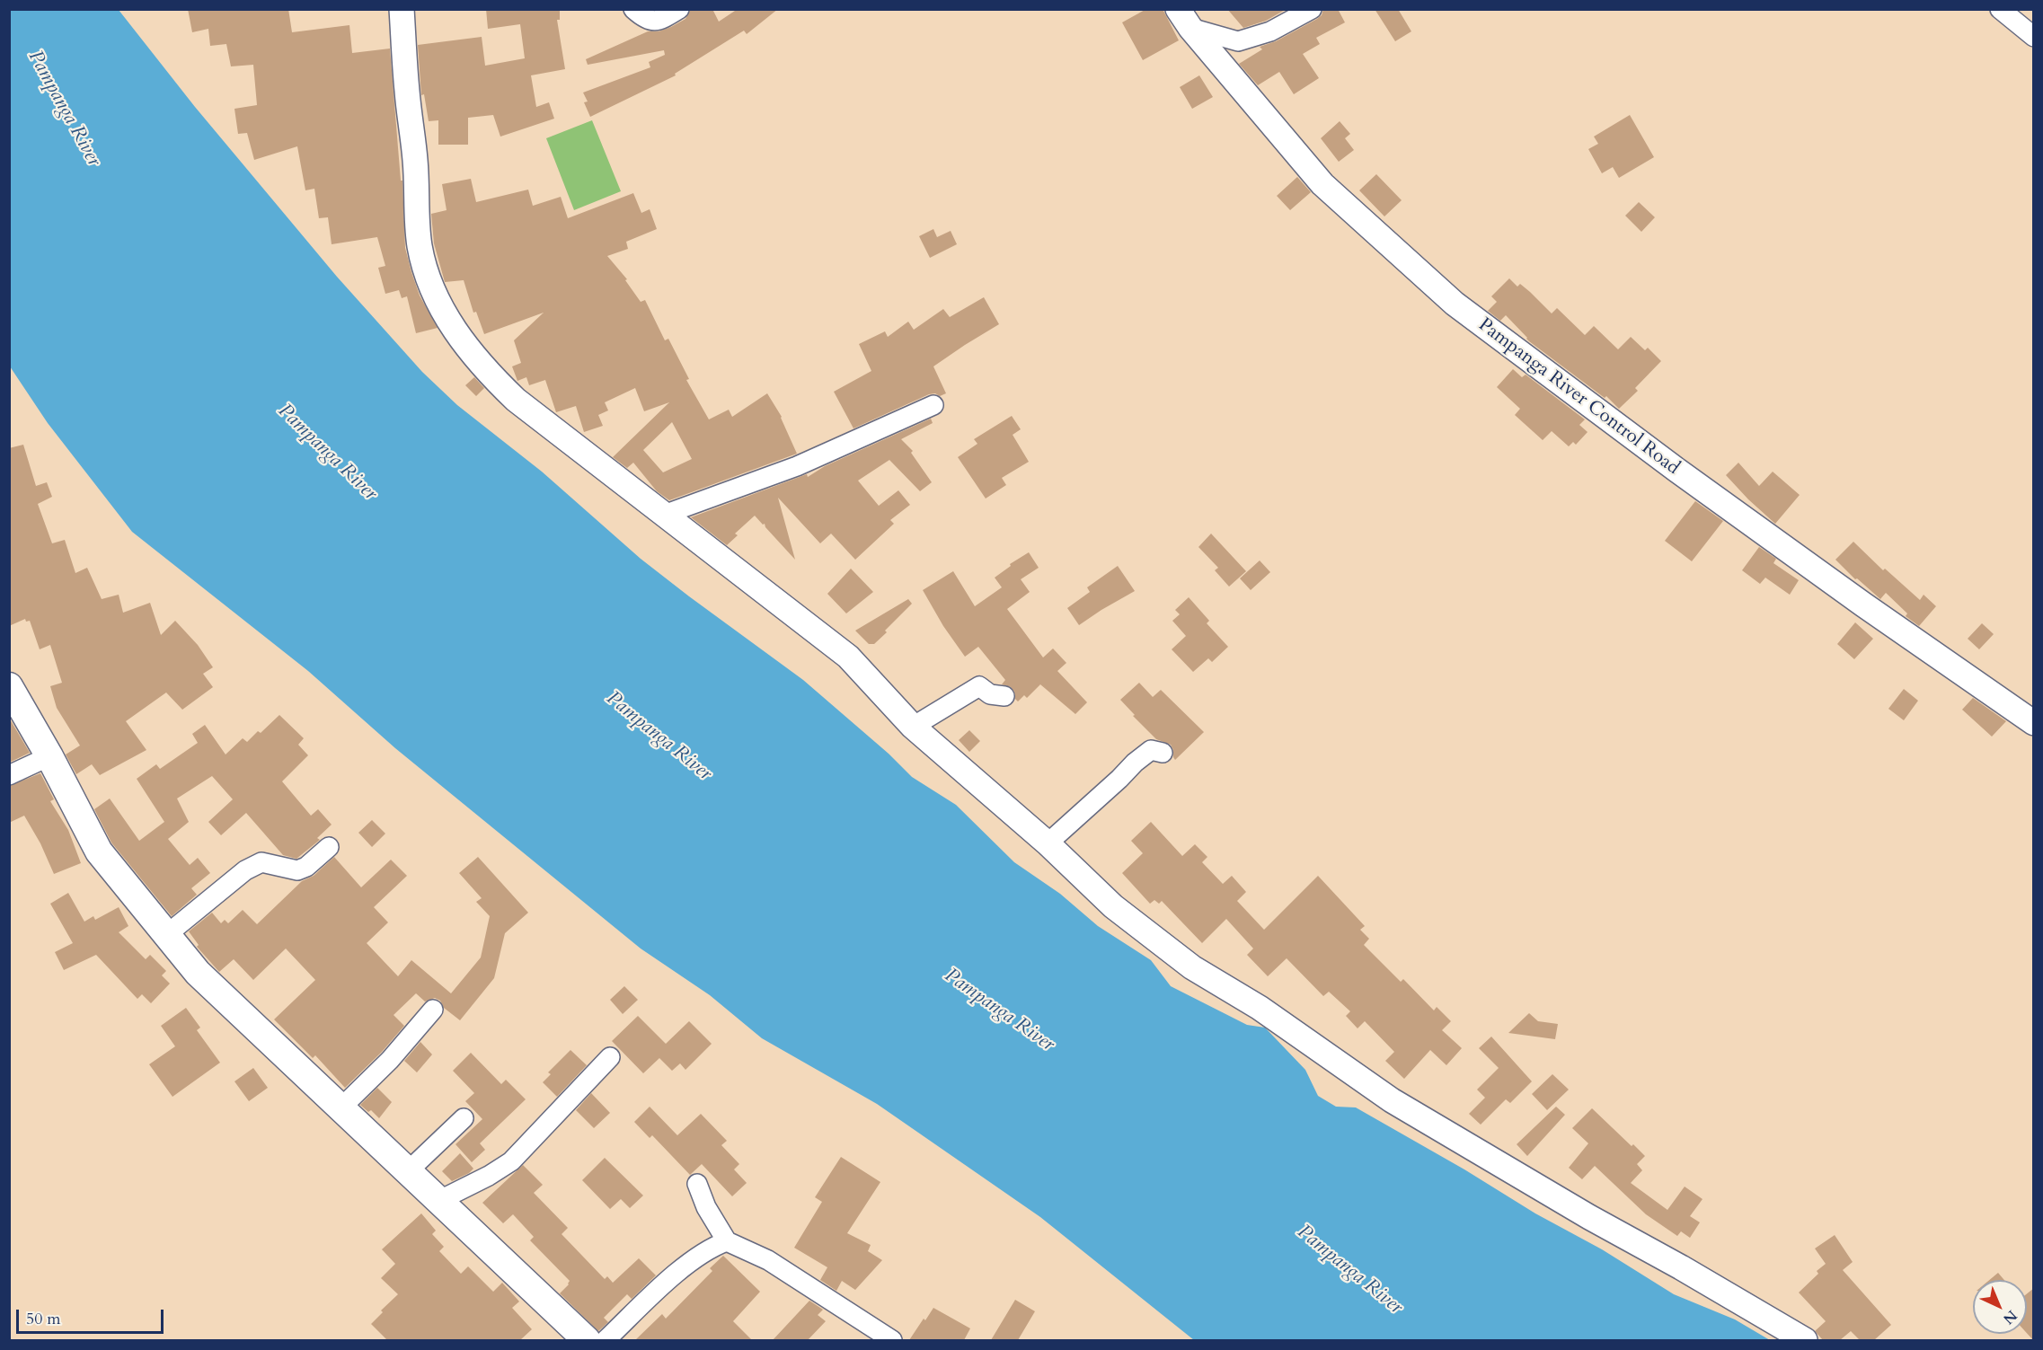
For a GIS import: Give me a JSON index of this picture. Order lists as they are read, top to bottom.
{
  "streets": {
    "street": ["Pampanga River Control Road"]
  },
  "water": ["Pampanga River"],
  "scale_bar": "50 m",
  "north": "bottom right"
}
